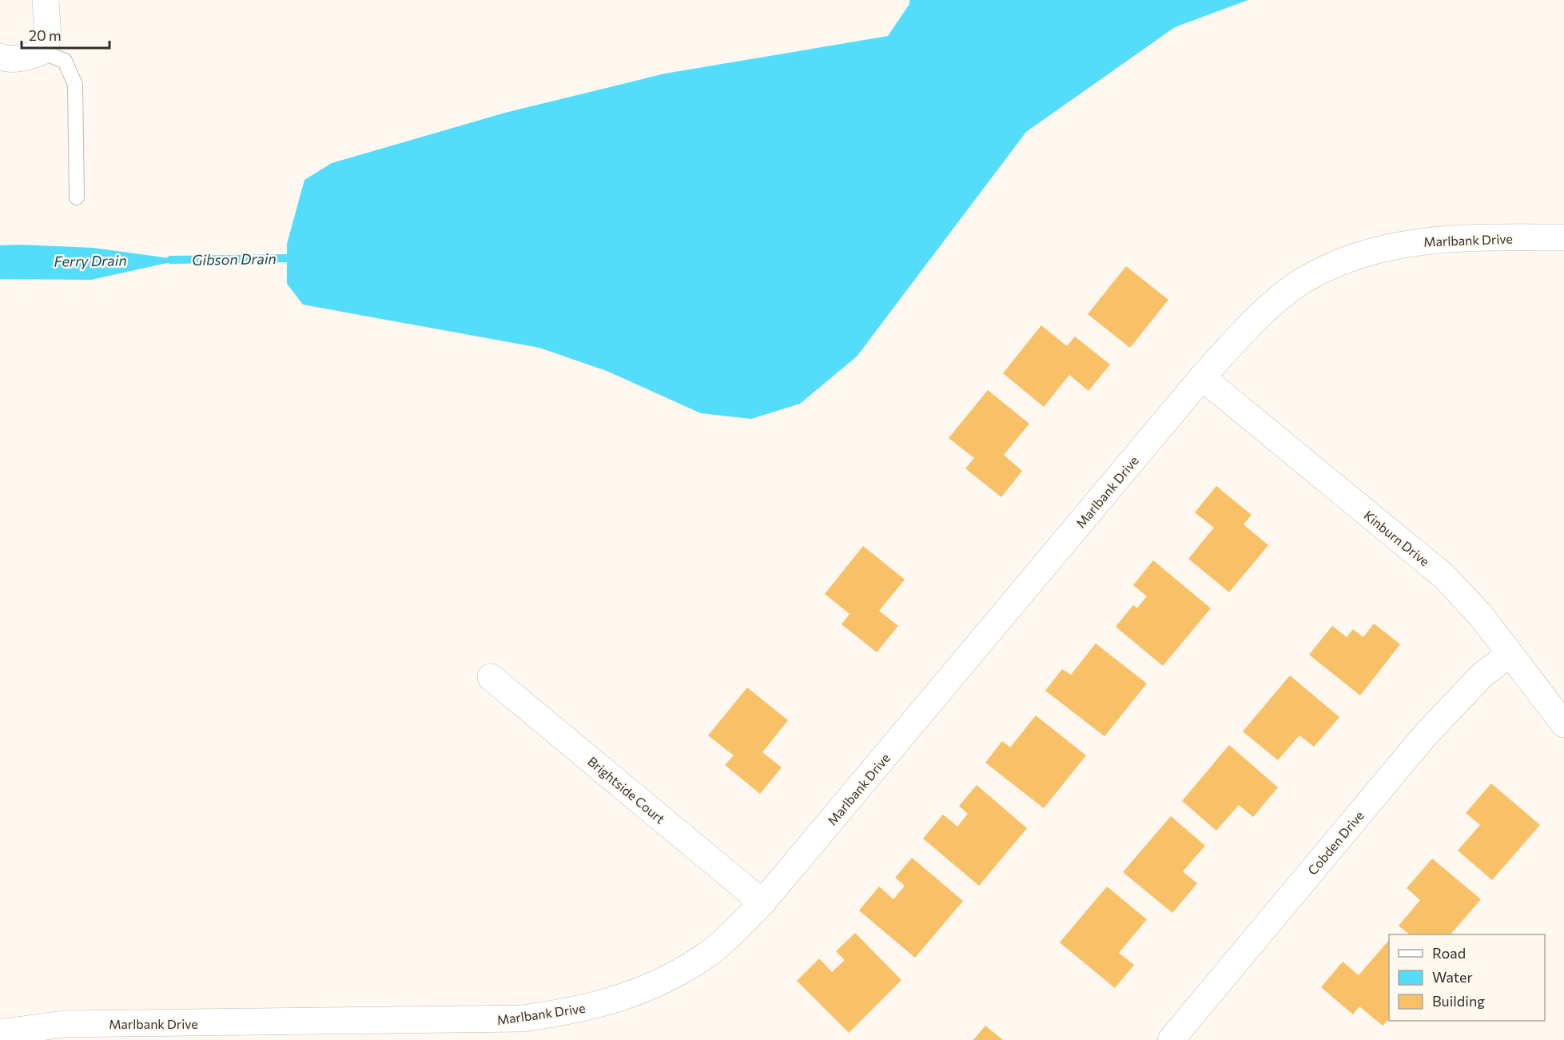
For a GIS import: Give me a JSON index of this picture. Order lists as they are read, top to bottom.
{
  "streets": {
    "street": [
      "Marlbank Drive",
      "Kinburn Drive",
      "Brightside Court",
      "Cobden Drive"
    ]
  },
  "crossings": [
    ["Marlbank Drive", "Kinburn Drive"],
    ["Marlbank Drive", "Brightside Court"],
    ["Kinburn Drive", "Cobden Drive"]
  ],
  "water": ["Gibson Drain", "Ferry Drain"],
  "legend": ["Road", "Water", "Building"],
  "scale_bar": "20 m"
}
